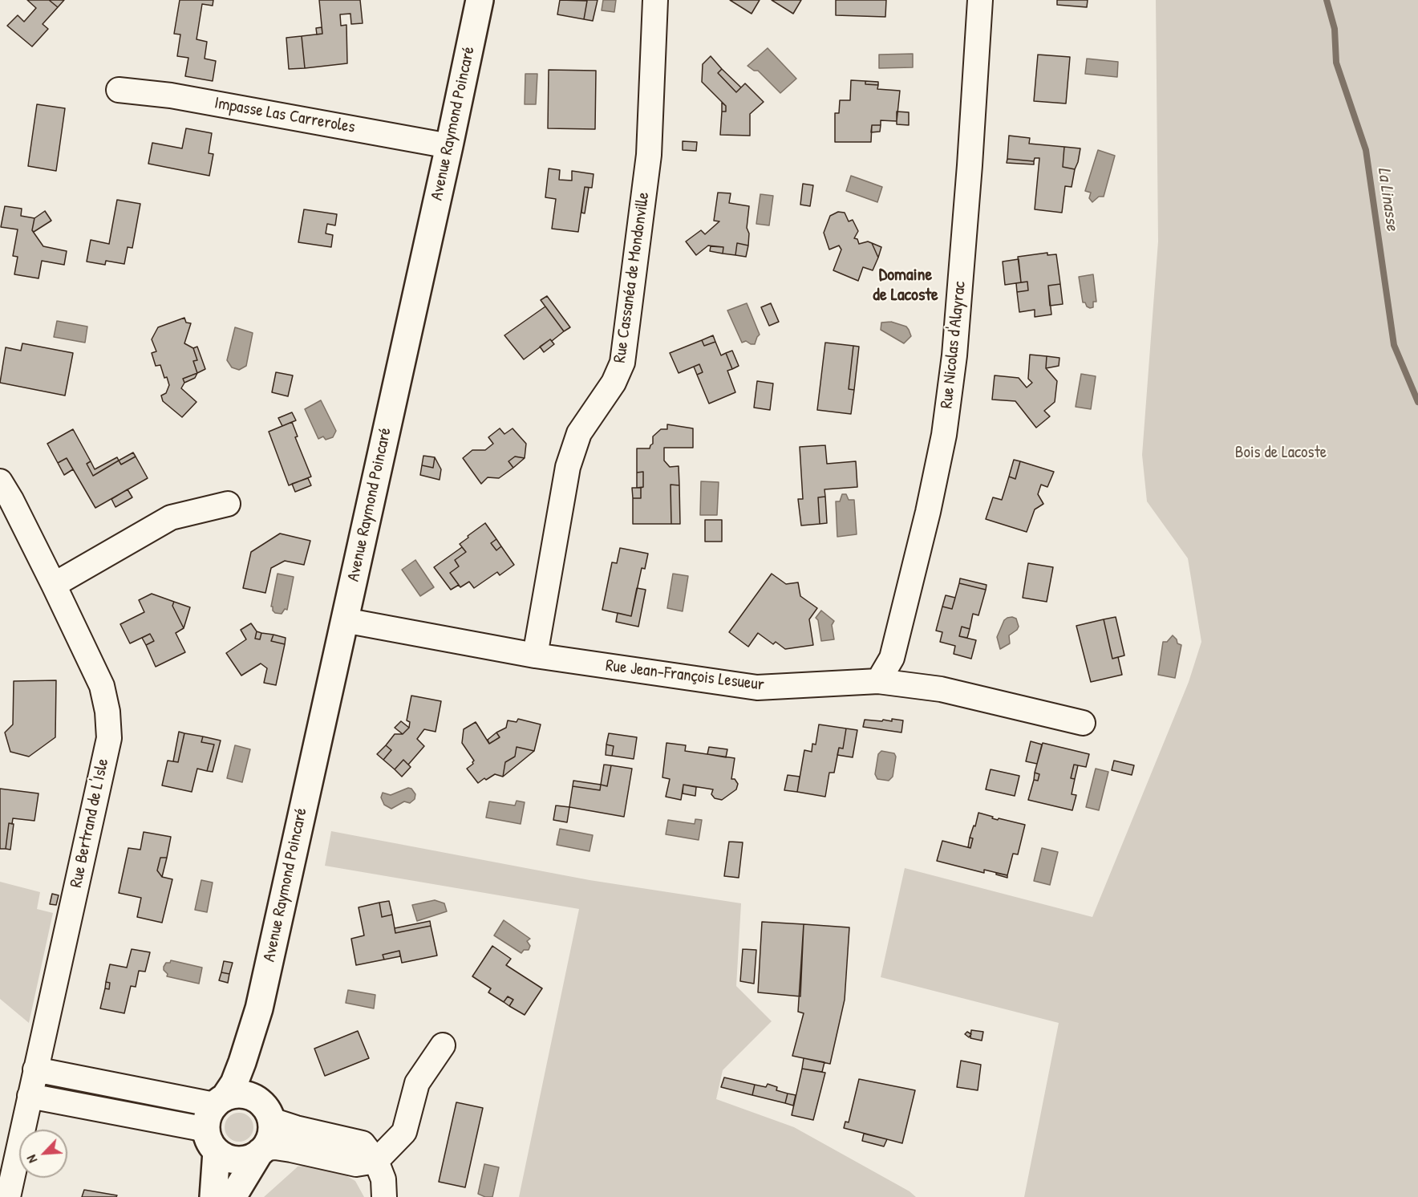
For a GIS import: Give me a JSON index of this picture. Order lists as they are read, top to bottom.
{
  "streets": {
    "main road": ["Avenue Raymond Poincaré"],
    "street": [
      "Impasse Las Carreroles",
      "Rue Cassanéa de Mondonville",
      "Rue Nicolas d'Alayrac",
      "Rue Jean-François Lesueur",
      "Rue Bertrand de L'Isle"
    ]
  },
  "crossings": [
    ["Impasse Las Carreroles", "Avenue Raymond Poincaré"],
    ["Avenue Raymond Poincaré", "Rue Jean-François Lesueur"],
    ["Rue Cassanéa de Mondonville", "Rue Jean-François Lesueur"],
    ["Rue Nicolas d'Alayrac", "Rue Jean-François Lesueur"]
  ],
  "districts": ["Domaine de Lacoste"],
  "water": ["La Linasse"],
  "parks": ["Bois de Lacoste"],
  "north": "bottom left"
}
